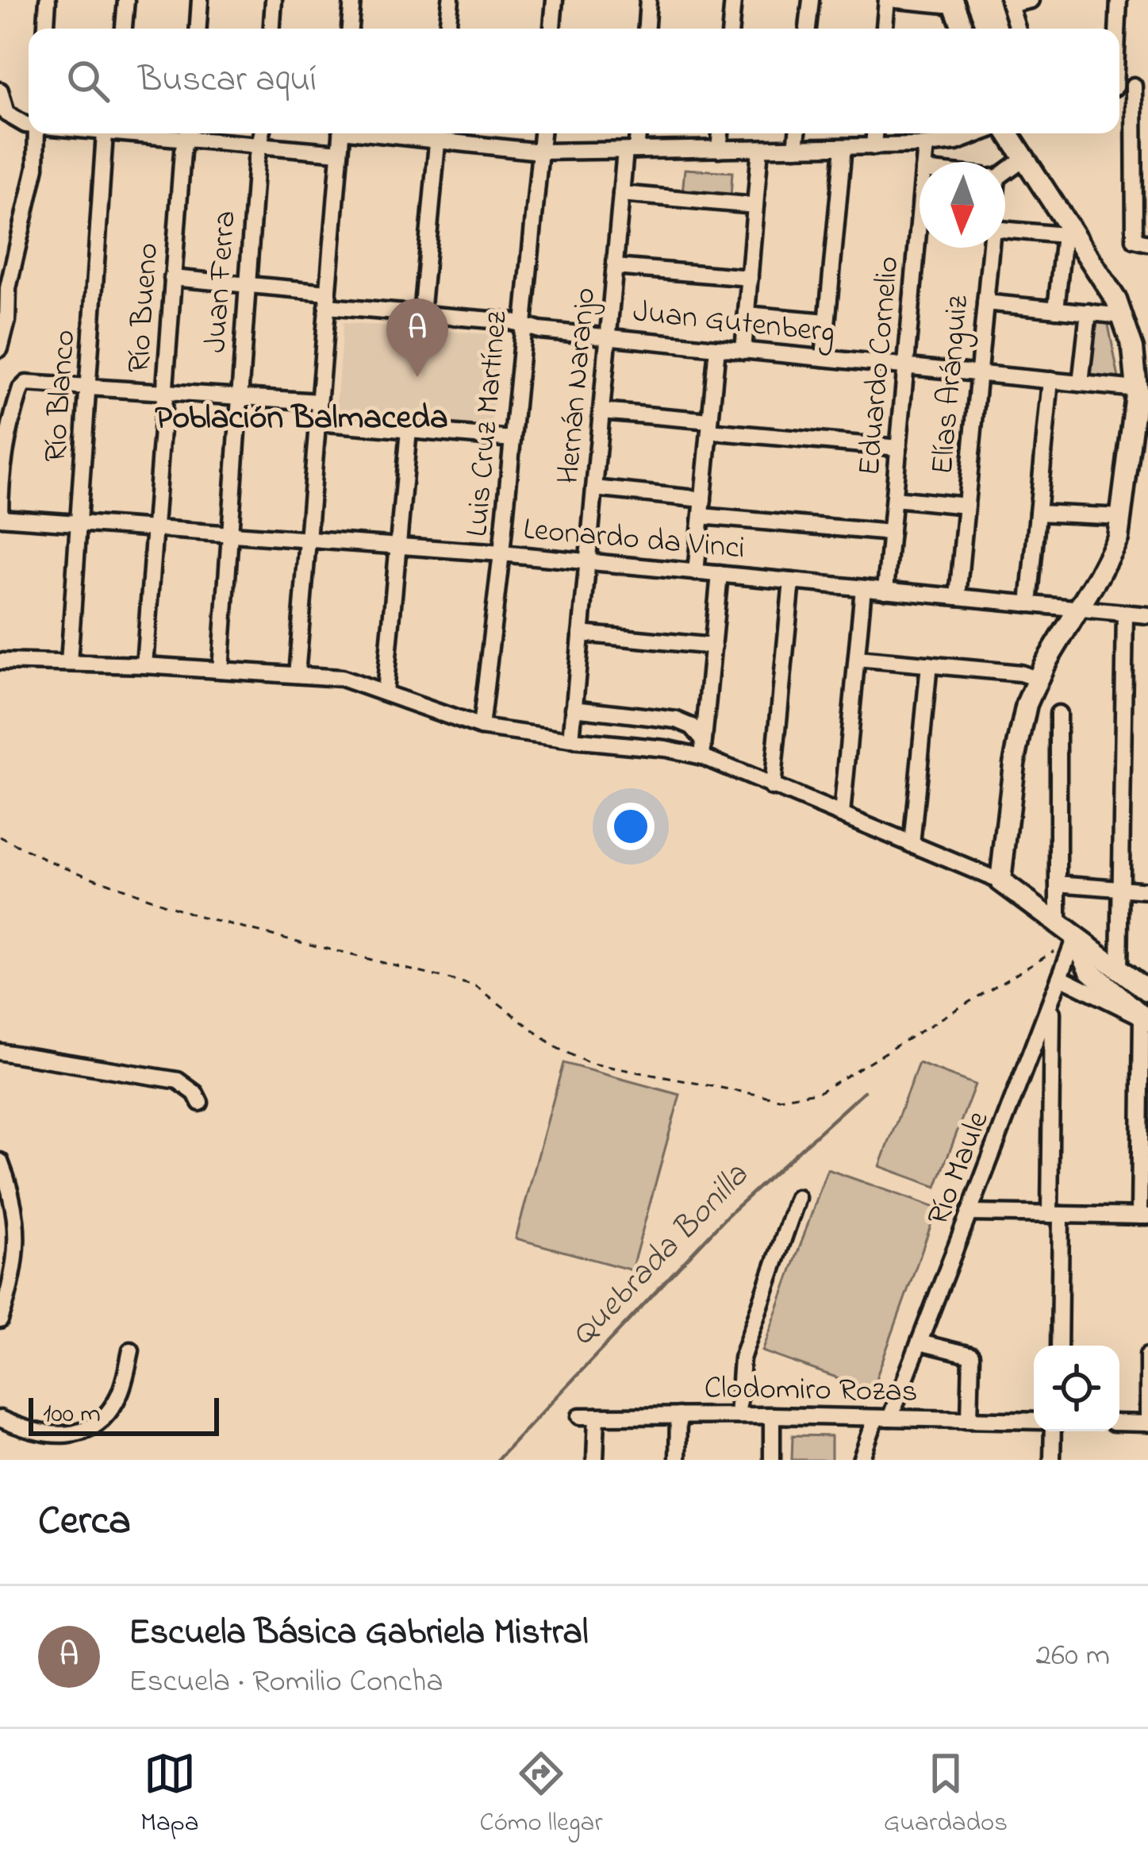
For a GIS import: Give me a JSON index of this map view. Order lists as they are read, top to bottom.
{
  "streets": {
    "street": [
      "Juan Ferra",
      "Río Bueno",
      "Juan Gutenberg",
      "Eduardo Cornelio",
      "Elías Aránguiz",
      "Hernán Naranjo",
      "Río Blanco",
      "Luis Cruz Martínez",
      "Leonardo da Vinci",
      "Río Maule",
      "Clodomiro Rozas"
    ]
  },
  "crossings": [
    ["Juan Ferra", "Juan Gutenberg"],
    ["Juan Ferra", "Leonardo da Vinci"],
    ["Río Bueno", "Juan Gutenberg"],
    ["Río Bueno", "Leonardo da Vinci"],
    ["Juan Gutenberg", "Eduardo Cornelio"],
    ["Juan Gutenberg", "Elías Aránguiz"],
    ["Juan Gutenberg", "Hernán Naranjo"],
    ["Juan Gutenberg", "Luis Cruz Martínez"],
    ["Eduardo Cornelio", "Leonardo da Vinci"],
    ["Elías Aránguiz", "Leonardo da Vinci"],
    ["Hernán Naranjo", "Leonardo da Vinci"],
    ["Río Blanco", "Leonardo da Vinci"],
    ["Luis Cruz Martínez", "Leonardo da Vinci"],
    ["Río Maule", "Clodomiro Rozas"]
  ],
  "districts": ["Población Balmaceda"],
  "water": ["Quebrada Bonilla"],
  "scale_bar": "100 m",
  "north": "bottom",
  "page": {
    "search": "Buscar aquí",
    "pins": "A",
    "scale": "100 m",
    "heading": "Cerca",
    "list": [
      {
        "mark": "A",
        "name": "Escuela Básica Gabriela Mistral",
        "note": "Escuela · Romilio Concha",
        "value": "260 m"
      }
    ],
    "nav": ["Mapa", "Cómo llegar", "Guardados"]
  }
}
